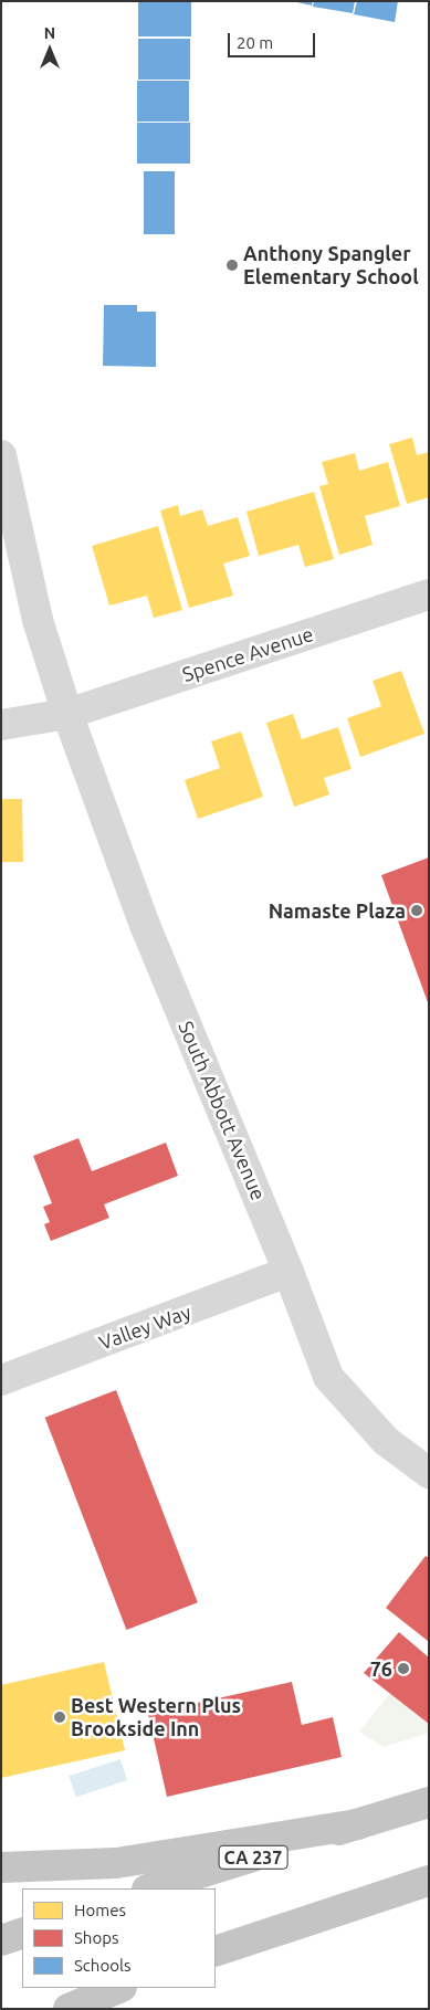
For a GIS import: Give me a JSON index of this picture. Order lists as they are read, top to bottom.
{
  "streets": {
    "highway": ["CA 237"],
    "street": ["Spence Avenue", "South Abbott Avenue", "Valley Way"]
  },
  "crossings": [
    ["Spence Avenue", "South Abbott Avenue"],
    ["South Abbott Avenue", "Valley Way"]
  ],
  "places": [
    "Anthony Spangler Elementary School",
    "Namaste Plaza",
    "76",
    "Best Western Plus Brookside Inn"
  ],
  "legend": ["Homes", "Shops", "Schools"],
  "scale_bar": "20 m",
  "north": "top"
}
